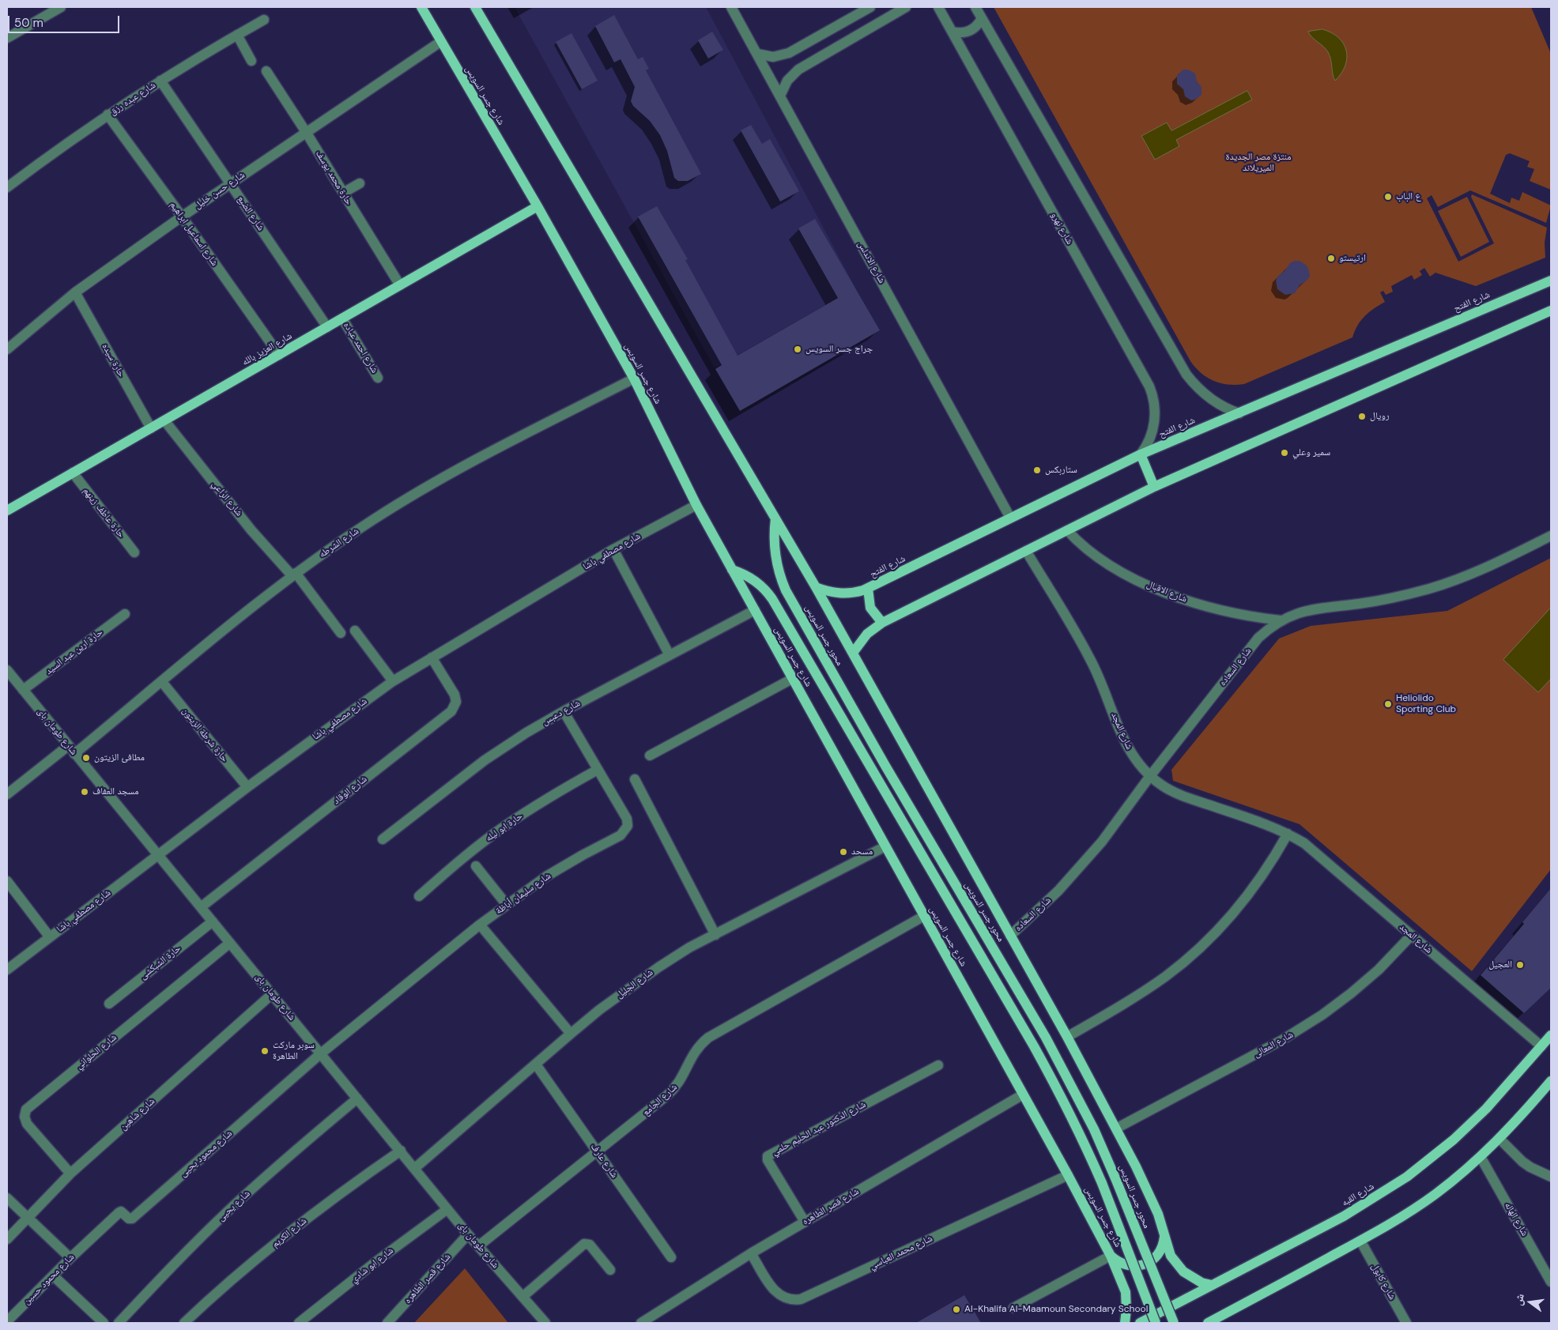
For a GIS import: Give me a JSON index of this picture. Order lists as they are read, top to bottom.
{
  "streets": {
    "main road": [
      "شارع جسر السويس",
      "شارع الفتح",
      "شارع العزيز بالله",
      "محور جسر السويس",
      "شارع القبه"
    ],
    "street": [
      "شارع عبده رزق",
      "حارة محمد يوسف",
      "شارع حسن خليل",
      "شارع الضبع",
      "شارع نهرو",
      "شارع اسماعيل ابراهيم",
      "شارع الاندلس",
      "شارع احمد عباده",
      "حارة سيده",
      "شارع الراعي",
      "حارة عاطف زينهم",
      "شارع الشرطه",
      "شارع مصطفي باشا",
      "شارع الاقبال",
      "حارة ارين عبد السيد",
      "شارع السعاده",
      "شارع دعبس",
      "شارع المجد",
      "شارع طومان باى",
      "حارة شرطة الزيتون",
      "شارع الوقاد",
      "حارة ابو ليله",
      "شارع سليمان أباظة",
      "حارة الشبكشى",
      "شارع الجليل",
      "شارع المعالى",
      "شارع الحلواني",
      "شارع الجامع",
      "شارع شاهين",
      "شارع الدكتور عبد الحليم حلمي",
      "شارع محمود يحيى",
      "شارع عارف",
      "شارع يحيى",
      "شارع قصر الطاهره",
      "شارع الهاله",
      "شارع الكريم",
      "شارع محمد العباسي",
      "شارع ابو شادي",
      "شارع محمود حسين",
      "شارع كابول"
    ]
  },
  "crossings": [
    ["شارع جسر السويس", "شارع حسن خليل"],
    ["شارع جسر السويس", "شارع العزيز بالله"],
    ["شارع جسر السويس", "شارع الشرطه"],
    ["شارع جسر السويس", "شارع مصطفي باشا"],
    ["شارع جسر السويس", "شارع دعبس"],
    ["شارع جسر السويس", "شارع الجليل"],
    ["شارع جسر السويس", "شارع الجامع"],
    ["شارع جسر السويس", "شارع قصر الطاهره"],
    ["شارع جسر السويس", "شارع محمد العباسي"],
    ["شارع عبده رزق", "شارع الضبع"],
    ["شارع عبده رزق", "شارع اسماعيل ابراهيم"],
    ["حارة محمد يوسف", "شارع حسن خليل"],
    ["حارة محمد يوسف", "شارع العزيز بالله"],
    ["شارع حسن خليل", "شارع الضبع"],
    ["شارع حسن خليل", "شارع اسماعيل ابراهيم"],
    ["شارع حسن خليل", "حارة سيده"],
    ["شارع الضبع", "شارع العزيز بالله"],
    ["شارع نهرو", "شارع الفتح"],
    ["شارع اسماعيل ابراهيم", "شارع العزيز بالله"],
    ["شارع الاندلس", "شارع الفتح"],
    ["شارع احمد عباده", "شارع العزيز بالله"],
    ["شارع العزيز بالله", "حارة سيده"],
    ["شارع العزيز بالله", "شارع الراعي"],
    ["شارع العزيز بالله", "حارة عاطف زينهم"],
    ["شارع الراعي", "شارع الشرطه"],
    ["شارع الشرطه", "شارع طومان باى"],
    ["شارع الشرطه", "حارة شرطة الزيتون"],
    ["شارع مصطفي باشا", "شارع طومان باى"],
    ["شارع مصطفي باشا", "حارة شرطة الزيتون"],
    ["شارع مصطفي باشا", "شارع الوقاد"],
    ["شارع الاقبال", "شارع السعاده"],
    ["حارة ارين عبد السيد", "شارع طومان باى"],
    ["شارع السعاده", "شارع المجد"],
    ["شارع دعبس", "شارع سليمان أباظة"],
    ["شارع المجد", "شارع المعالى"],
    ["شارع المجد", "شارع القبه"],
    ["شارع طومان باى", "شارع الوقاد"],
    ["شارع طومان باى", "شارع سليمان أباظة"],
    ["شارع طومان باى", "حارة الشبكشى"],
    ["شارع طومان باى", "شارع الجليل"],
    ["شارع طومان باى", "شارع الحلواني"],
    ["شارع طومان باى", "شارع الجامع"],
    ["شارع طومان باى", "شارع شاهين"],
    ["شارع طومان باى", "شارع محمود يحيى"],
    ["شارع طومان باى", "شارع يحيى"],
    ["شارع طومان باى", "شارع قصر الطاهره"],
    ["شارع طومان باى", "شارع الكريم"],
    ["شارع طومان باى", "شارع ابو شادي"],
    ["حارة ابو ليله", "شارع سليمان أباظة"],
    ["شارع سليمان أباظة", "شارع محمود يحيى"],
    ["شارع الجليل", "شارع عارف"],
    ["شارع الحلواني", "شارع شاهين"],
    ["شارع الجامع", "شارع عارف"],
    ["شارع الدكتور عبد الحليم حلمي", "شارع قصر الطاهره"],
    ["شارع محمود يحيى", "شارع محمود حسين"],
    ["شارع قصر الطاهره", "شارع محمد العباسي"]
  ],
  "parks": ["منتزة مصر الجديدة الميريلاند"],
  "places": [
    "ع الباب",
    "ارتيستو",
    "جراج جسر السويس",
    "رويال",
    "سمير وعلي",
    "ستاربكس",
    "Heliolido Sporting Club",
    "مطافئ الزيتون",
    "مسجد العفاف",
    "مسحد",
    "العجيل",
    "سوبر ماركت الطاهرة",
    "Al-Khalifa Al-Maamoun Secondary School"
  ],
  "scale_bar": "50 m",
  "north": "left"
}
